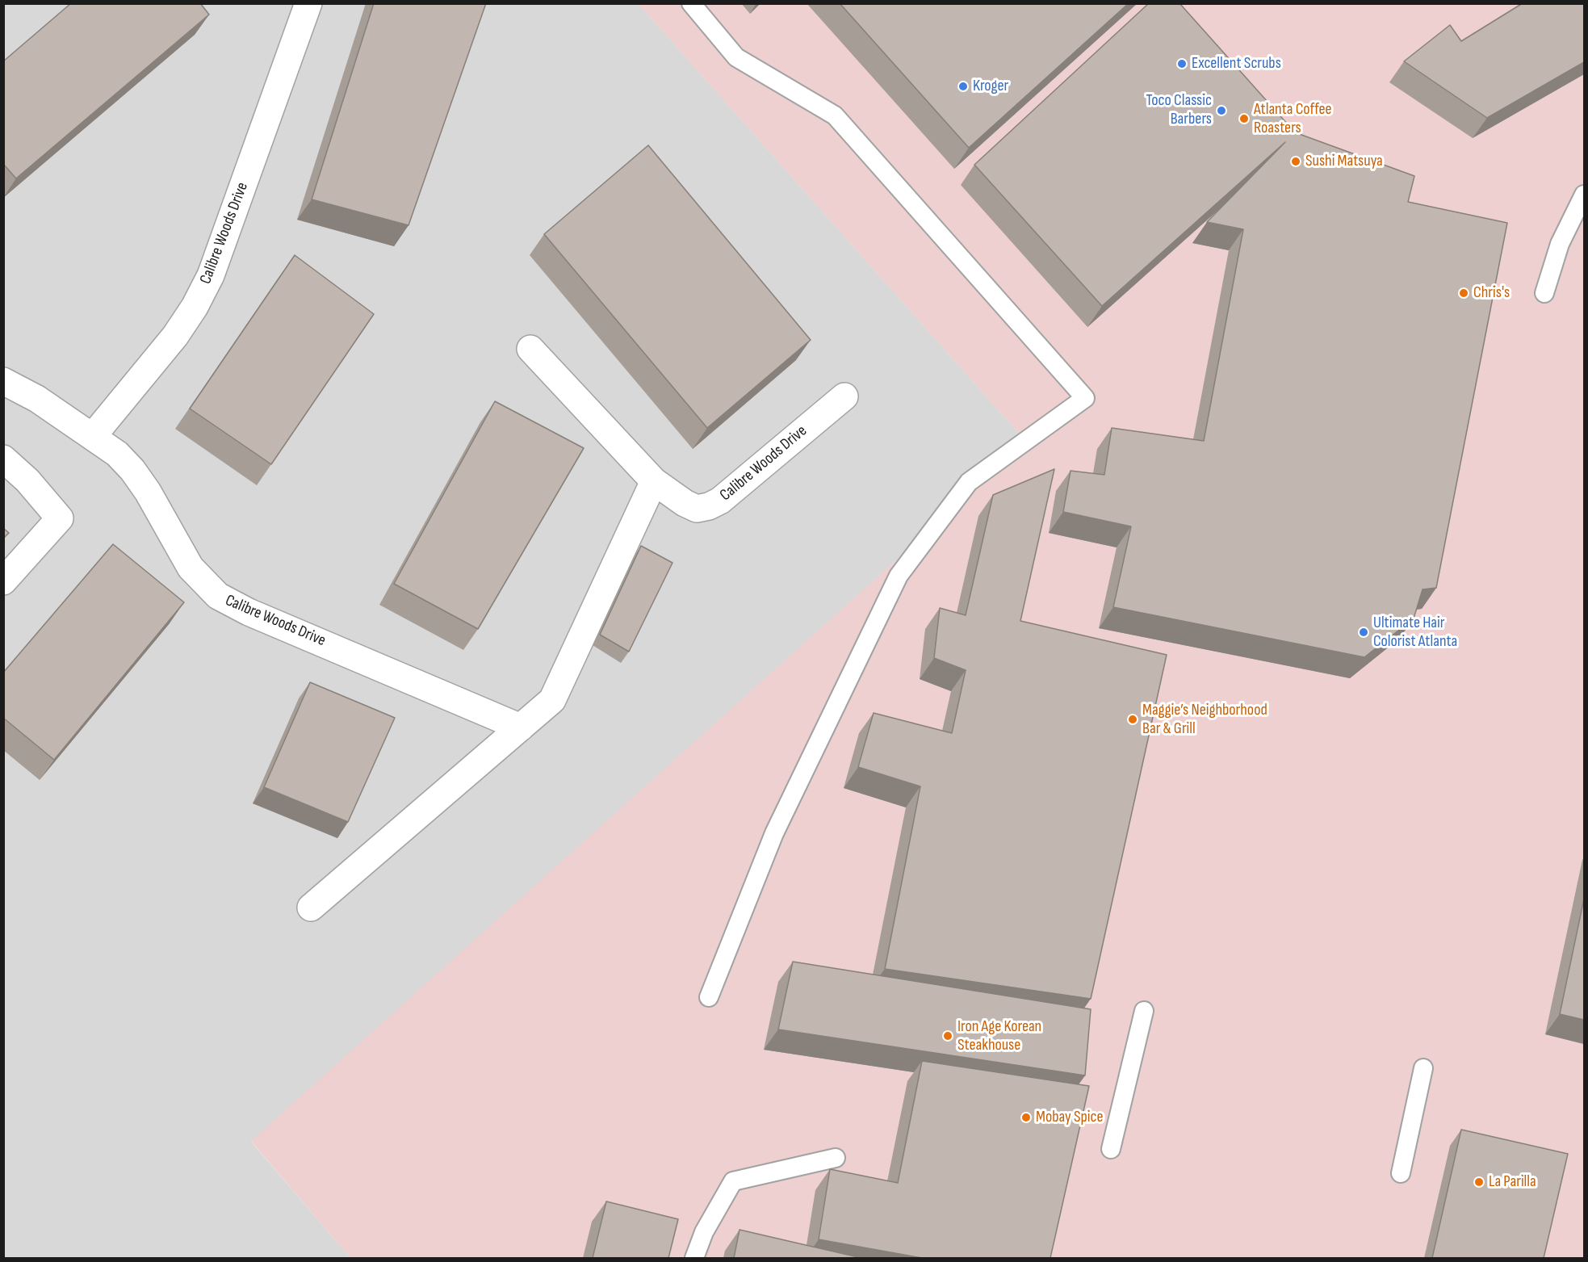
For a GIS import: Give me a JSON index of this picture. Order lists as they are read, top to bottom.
{
  "streets": {
    "street": ["Calibre Woods Drive"]
  },
  "places": [
    "Excellent Scrubs",
    "Kroger",
    "Toco Classic Barbers",
    "Atlanta Coffee Roasters",
    "Sushi Matsuya",
    "Chris's",
    "Ultimate Hair Colorist Atlanta",
    "Maggie’s Neighborhood Bar & Grill",
    "Iron Age Korean Steakhouse",
    "Mobay Spice",
    "La Parilla"
  ]
}
